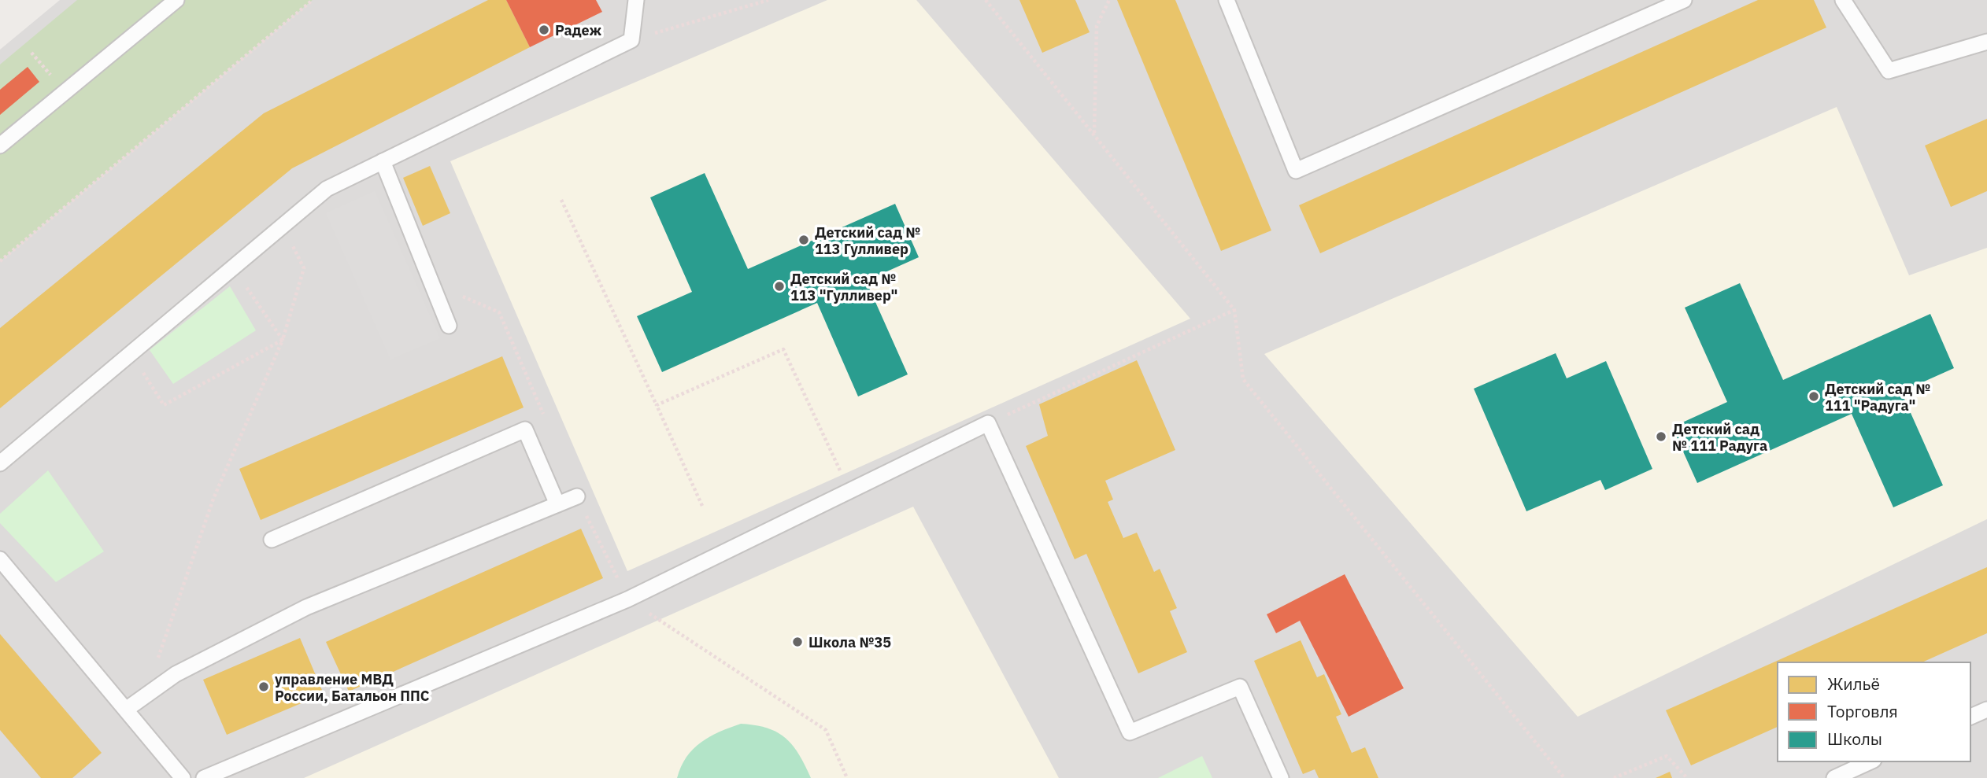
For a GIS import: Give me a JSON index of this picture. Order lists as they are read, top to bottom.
{
  "places": [
    "Радеж",
    "Детский сад № 113 Гулливер",
    "Детский сад № 113 \"Гулливер\"",
    "Детский сад № 111 \"Радуга\"",
    "Детский сад № 111 Радуга",
    "Школа №35",
    "управление МВД России, Батальон ППС"
  ],
  "legend": ["Жильё", "Торговля", "Школы"]
}
